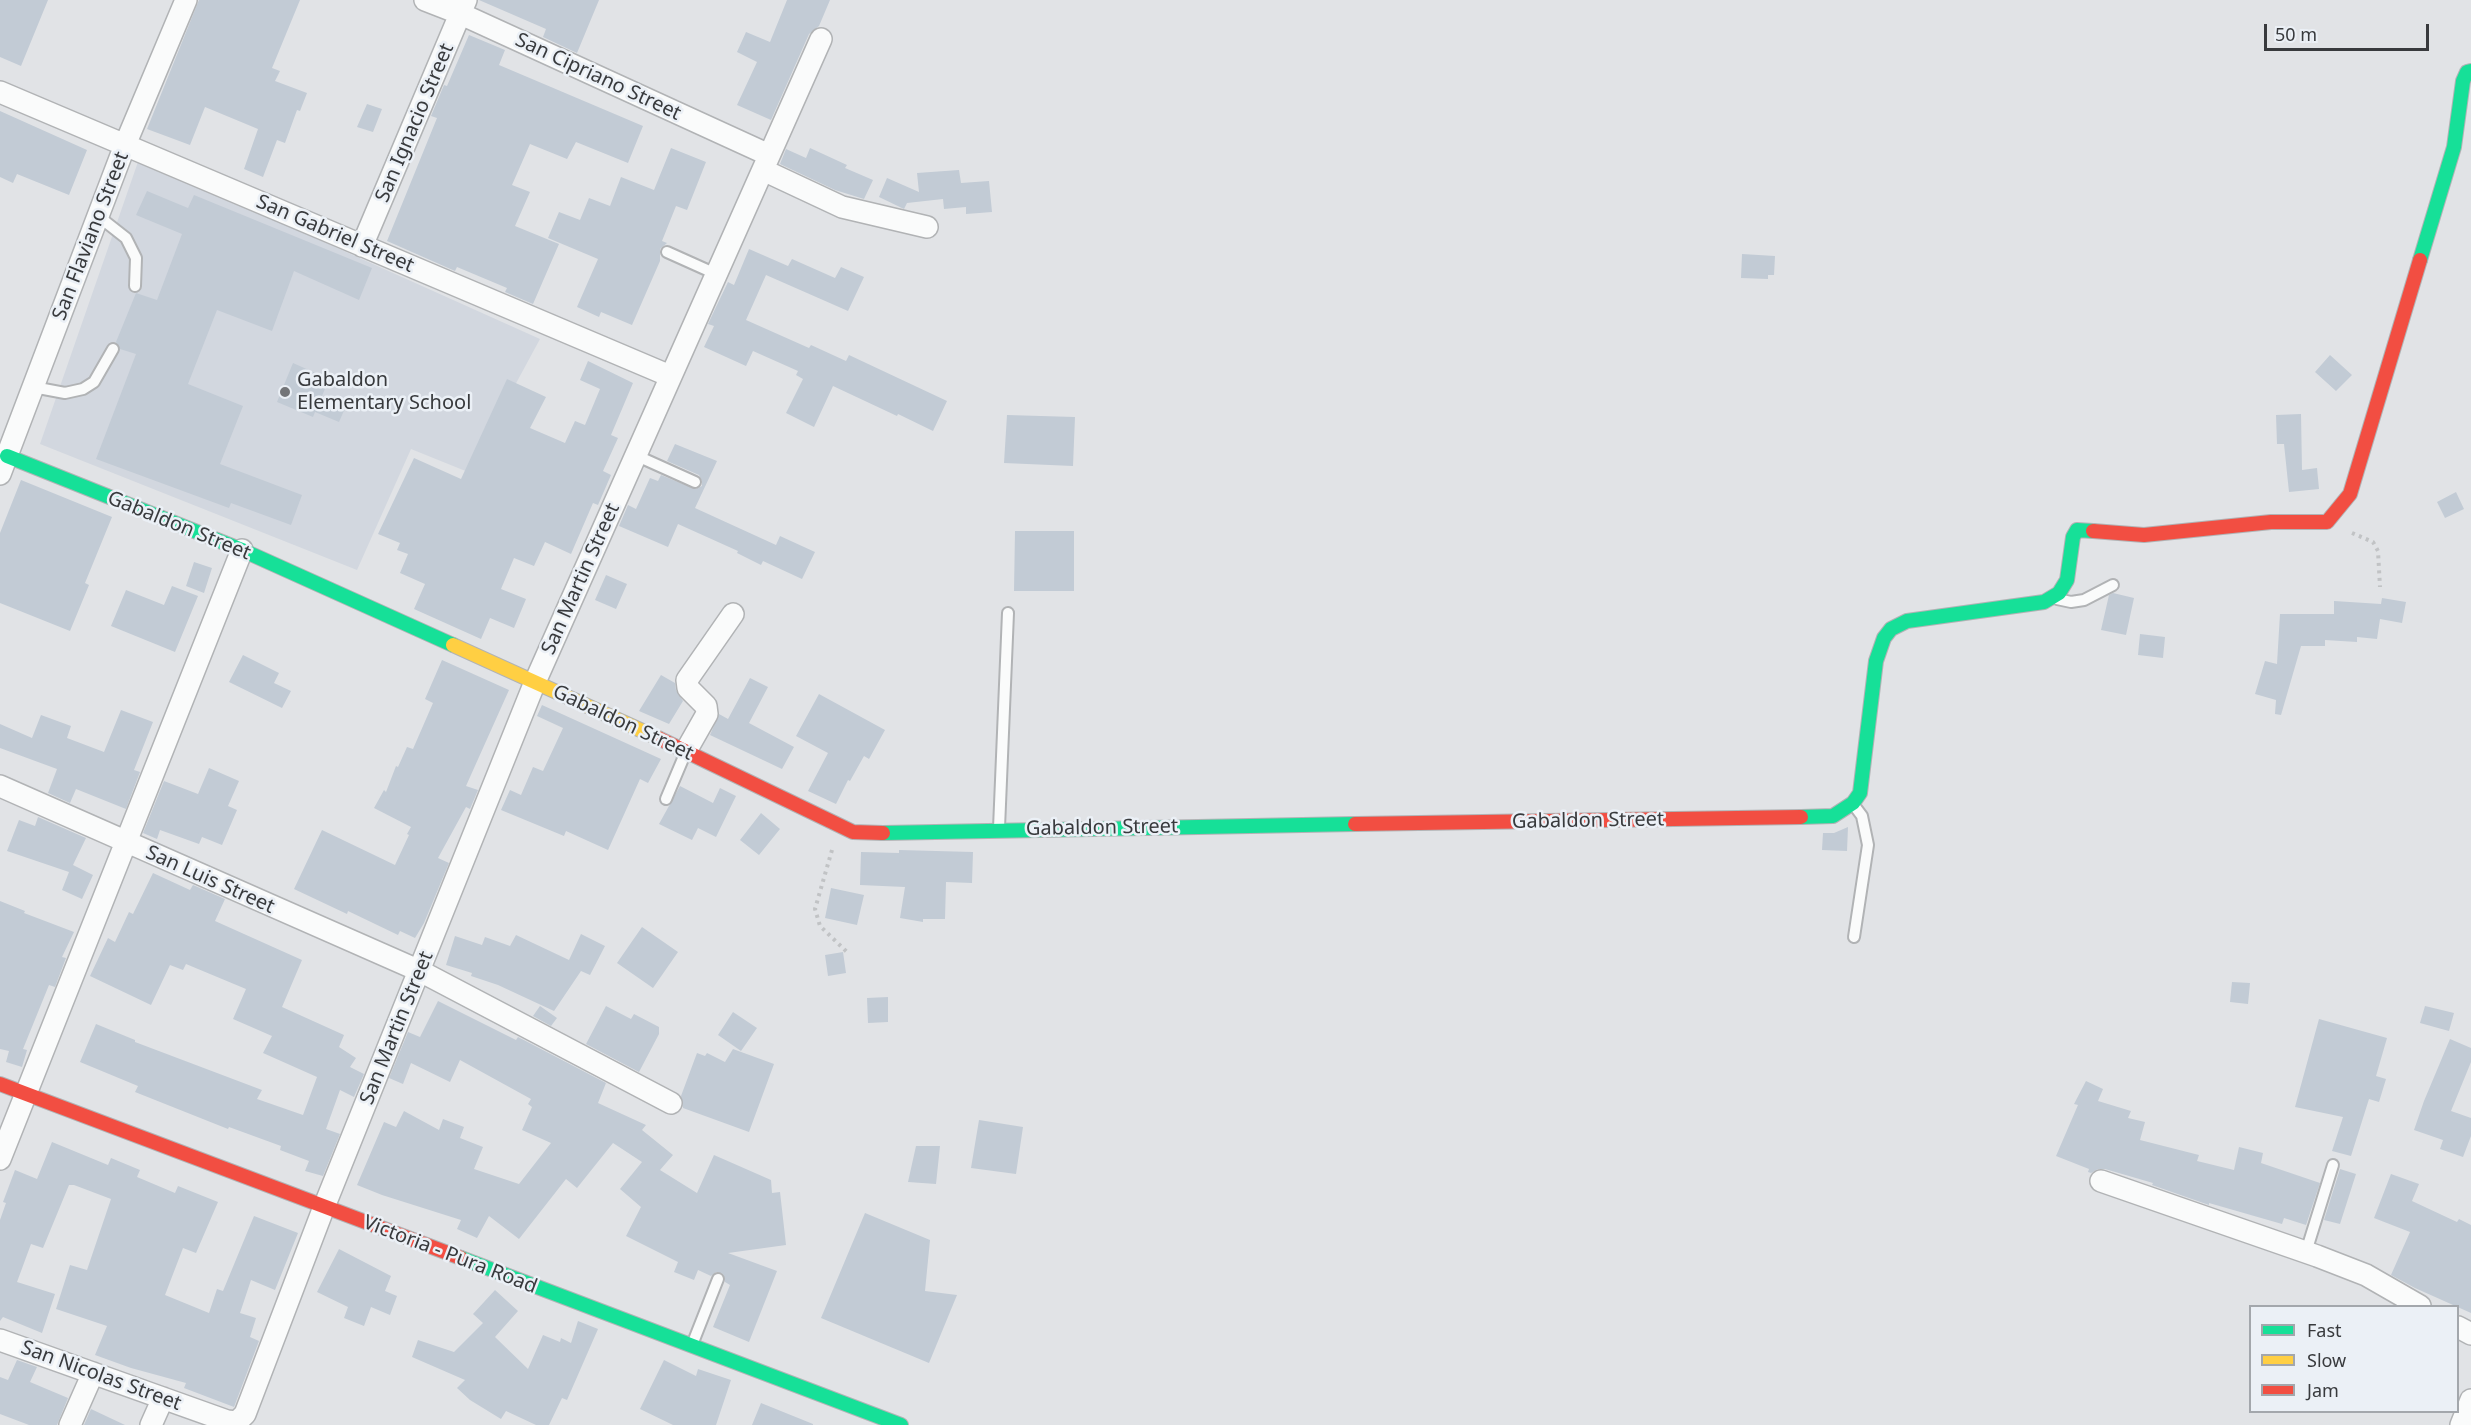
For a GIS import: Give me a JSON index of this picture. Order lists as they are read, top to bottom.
{
  "streets": {
    "street": [
      "San Cipriano Street",
      "San Ignacio Street",
      "San Gabriel Street",
      "San Flaviano Street",
      "Gabaldon Street",
      "San Martin Street",
      "San Luis Street",
      "Victoria - Pura Road",
      "San Nicolas Street"
    ]
  },
  "crossings": [
    ["San Cipriano Street", "San Ignacio Street"],
    ["San Cipriano Street", "San Martin Street"],
    ["San Ignacio Street", "San Gabriel Street"],
    ["San Gabriel Street", "San Flaviano Street"],
    ["San Gabriel Street", "San Martin Street"],
    ["San Flaviano Street", "Gabaldon Street"],
    ["Gabaldon Street", "San Martin Street"],
    ["San Martin Street", "San Luis Street"],
    ["San Martin Street", "Victoria - Pura Road"],
    ["San Martin Street", "San Nicolas Street"]
  ],
  "places": ["Gabaldon Elementary School"],
  "legend": ["Fast", "Slow", "Jam"],
  "scale_bar": "50 m"
}
